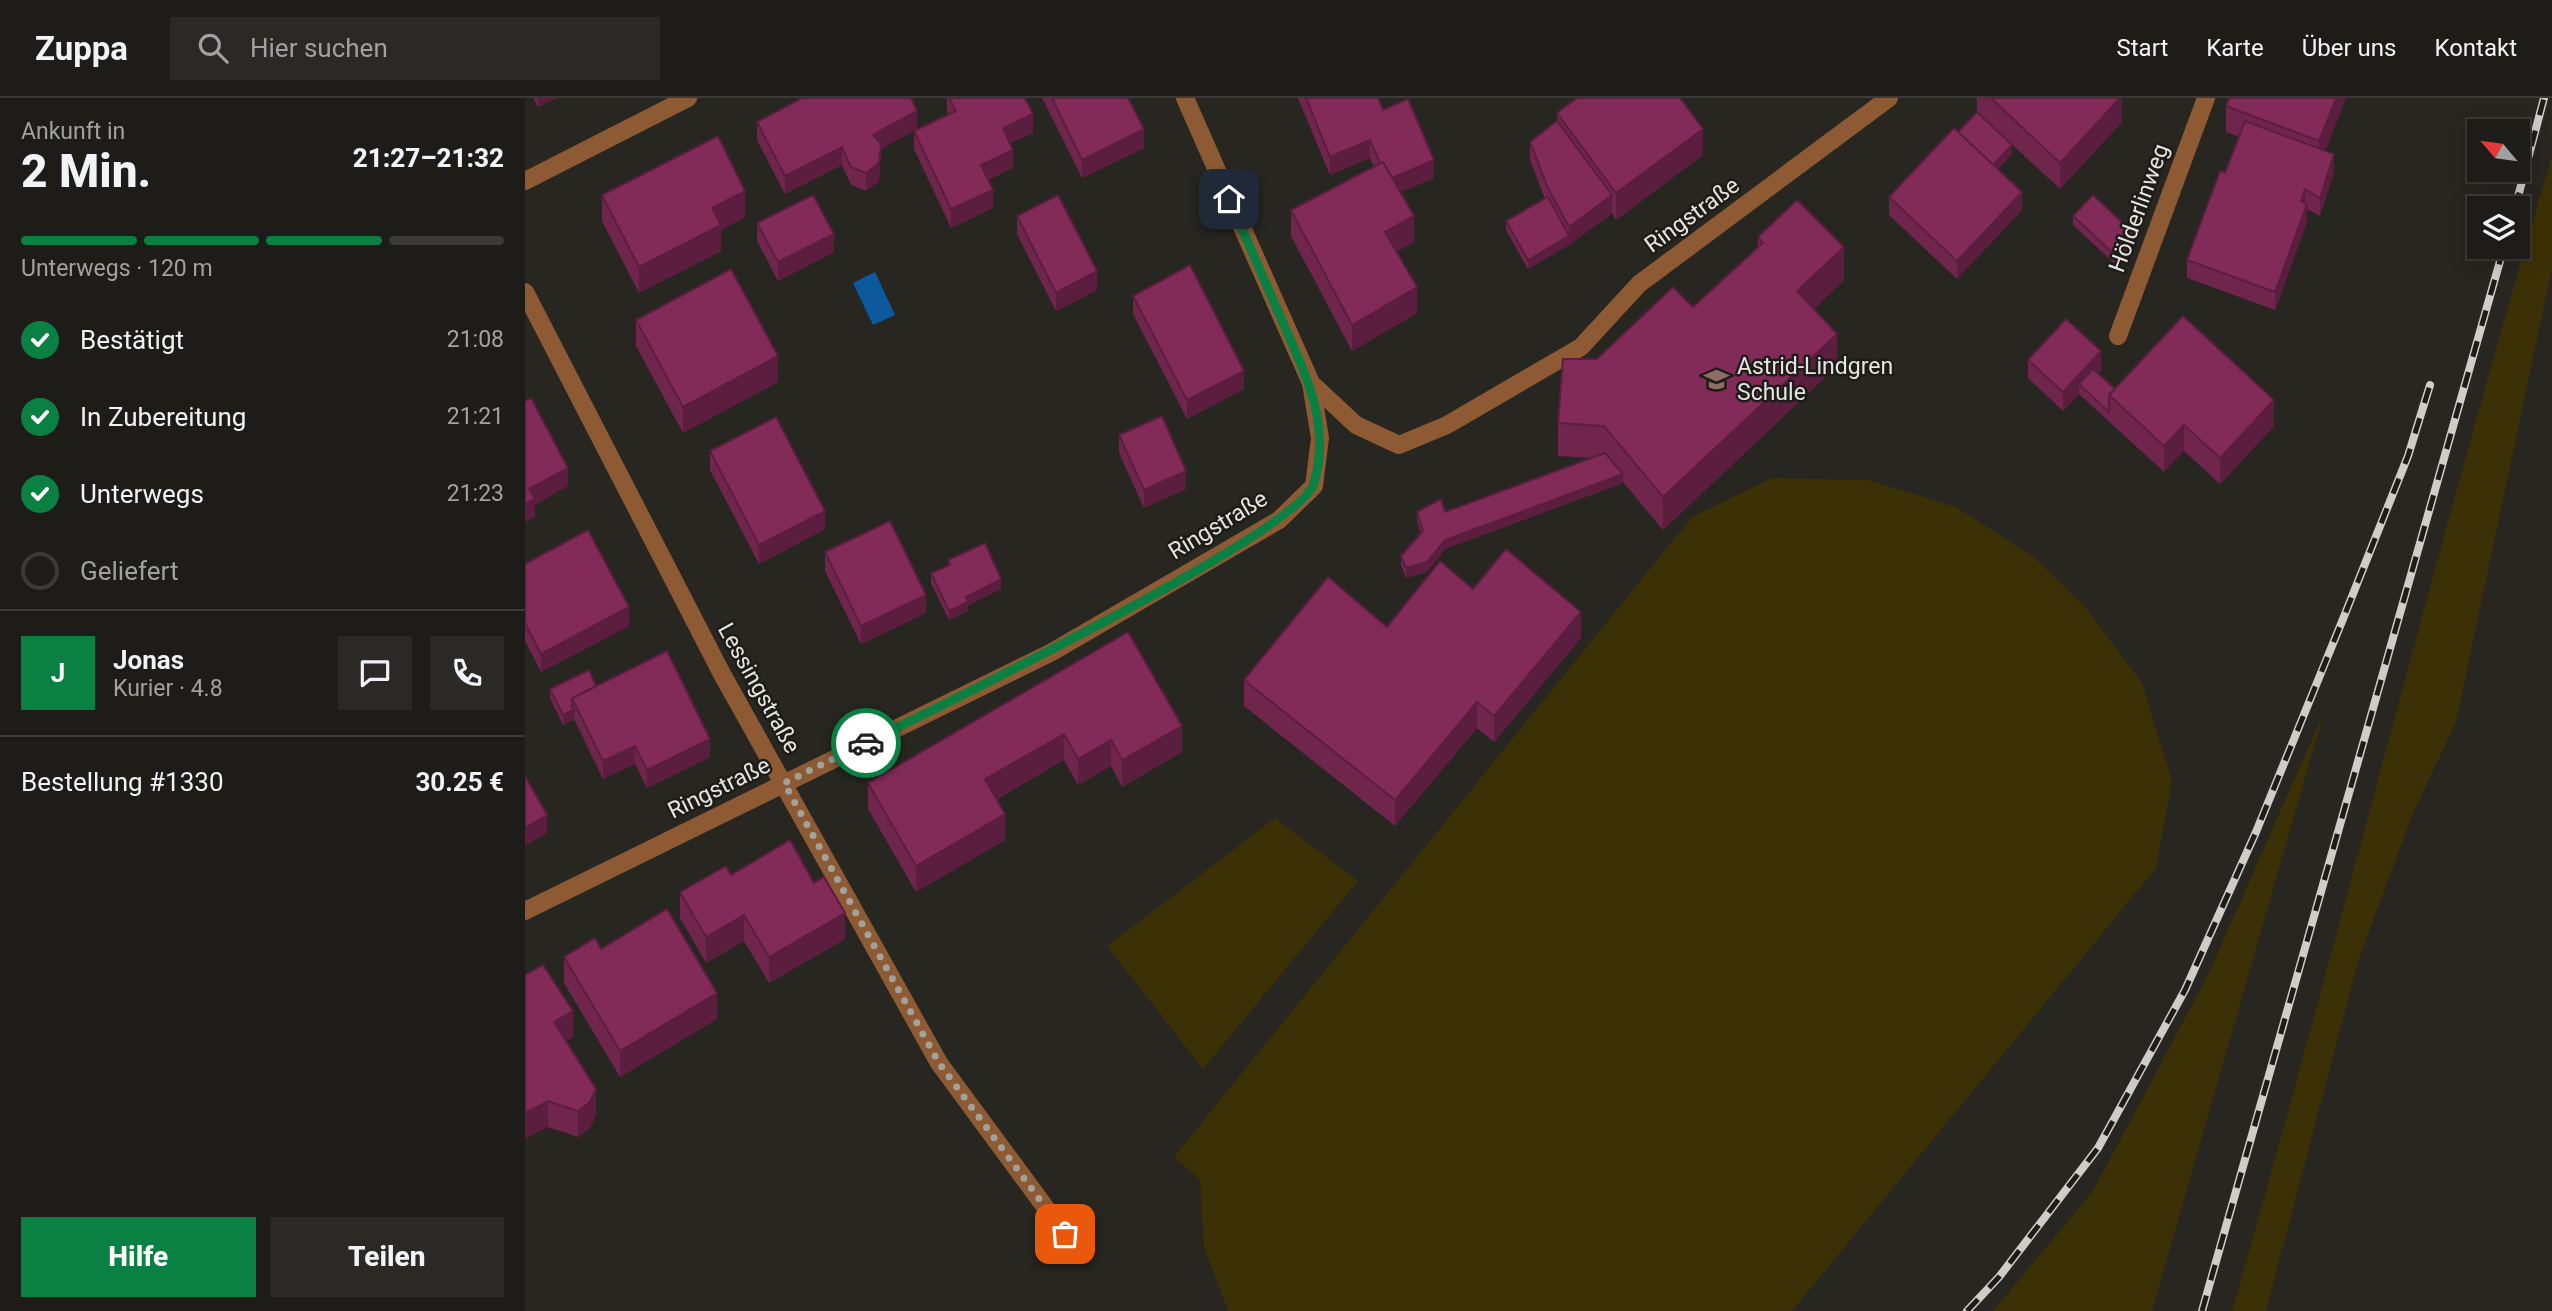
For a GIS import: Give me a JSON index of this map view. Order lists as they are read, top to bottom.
{
  "streets": {
    "street": ["Hölderlinweg", "Ringstraße", "Lessingstraße"]
  },
  "crossings": [
    ["Ringstraße", "Lessingstraße"]
  ],
  "places": {
    "school or university": ["Astrid-Lindgren Schule"]
  },
  "north": "top left",
  "page": {
    "header": "Zuppa",
    "search": "Hier suchen",
    "nav": [
      "Start",
      "Karte",
      "Über uns",
      "Kontakt"
    ],
    "heading": ["2 Min.", "Ankunft in", "21:27–21:32"],
    "panel": [
      "Jonas",
      "Kurier · 4.8",
      "Bestellung #1330",
      "30.25 €"
    ],
    "bar": "Unterwegs · 120 m",
    "list": [
      ["Bestätigt", "21:08"],
      ["In Zubereitung", "21:21"],
      ["Unterwegs", "21:23"],
      "Geliefert"
    ],
    "round": "J",
    "buttons": ["Hilfe", "Teilen"]
  }
}
